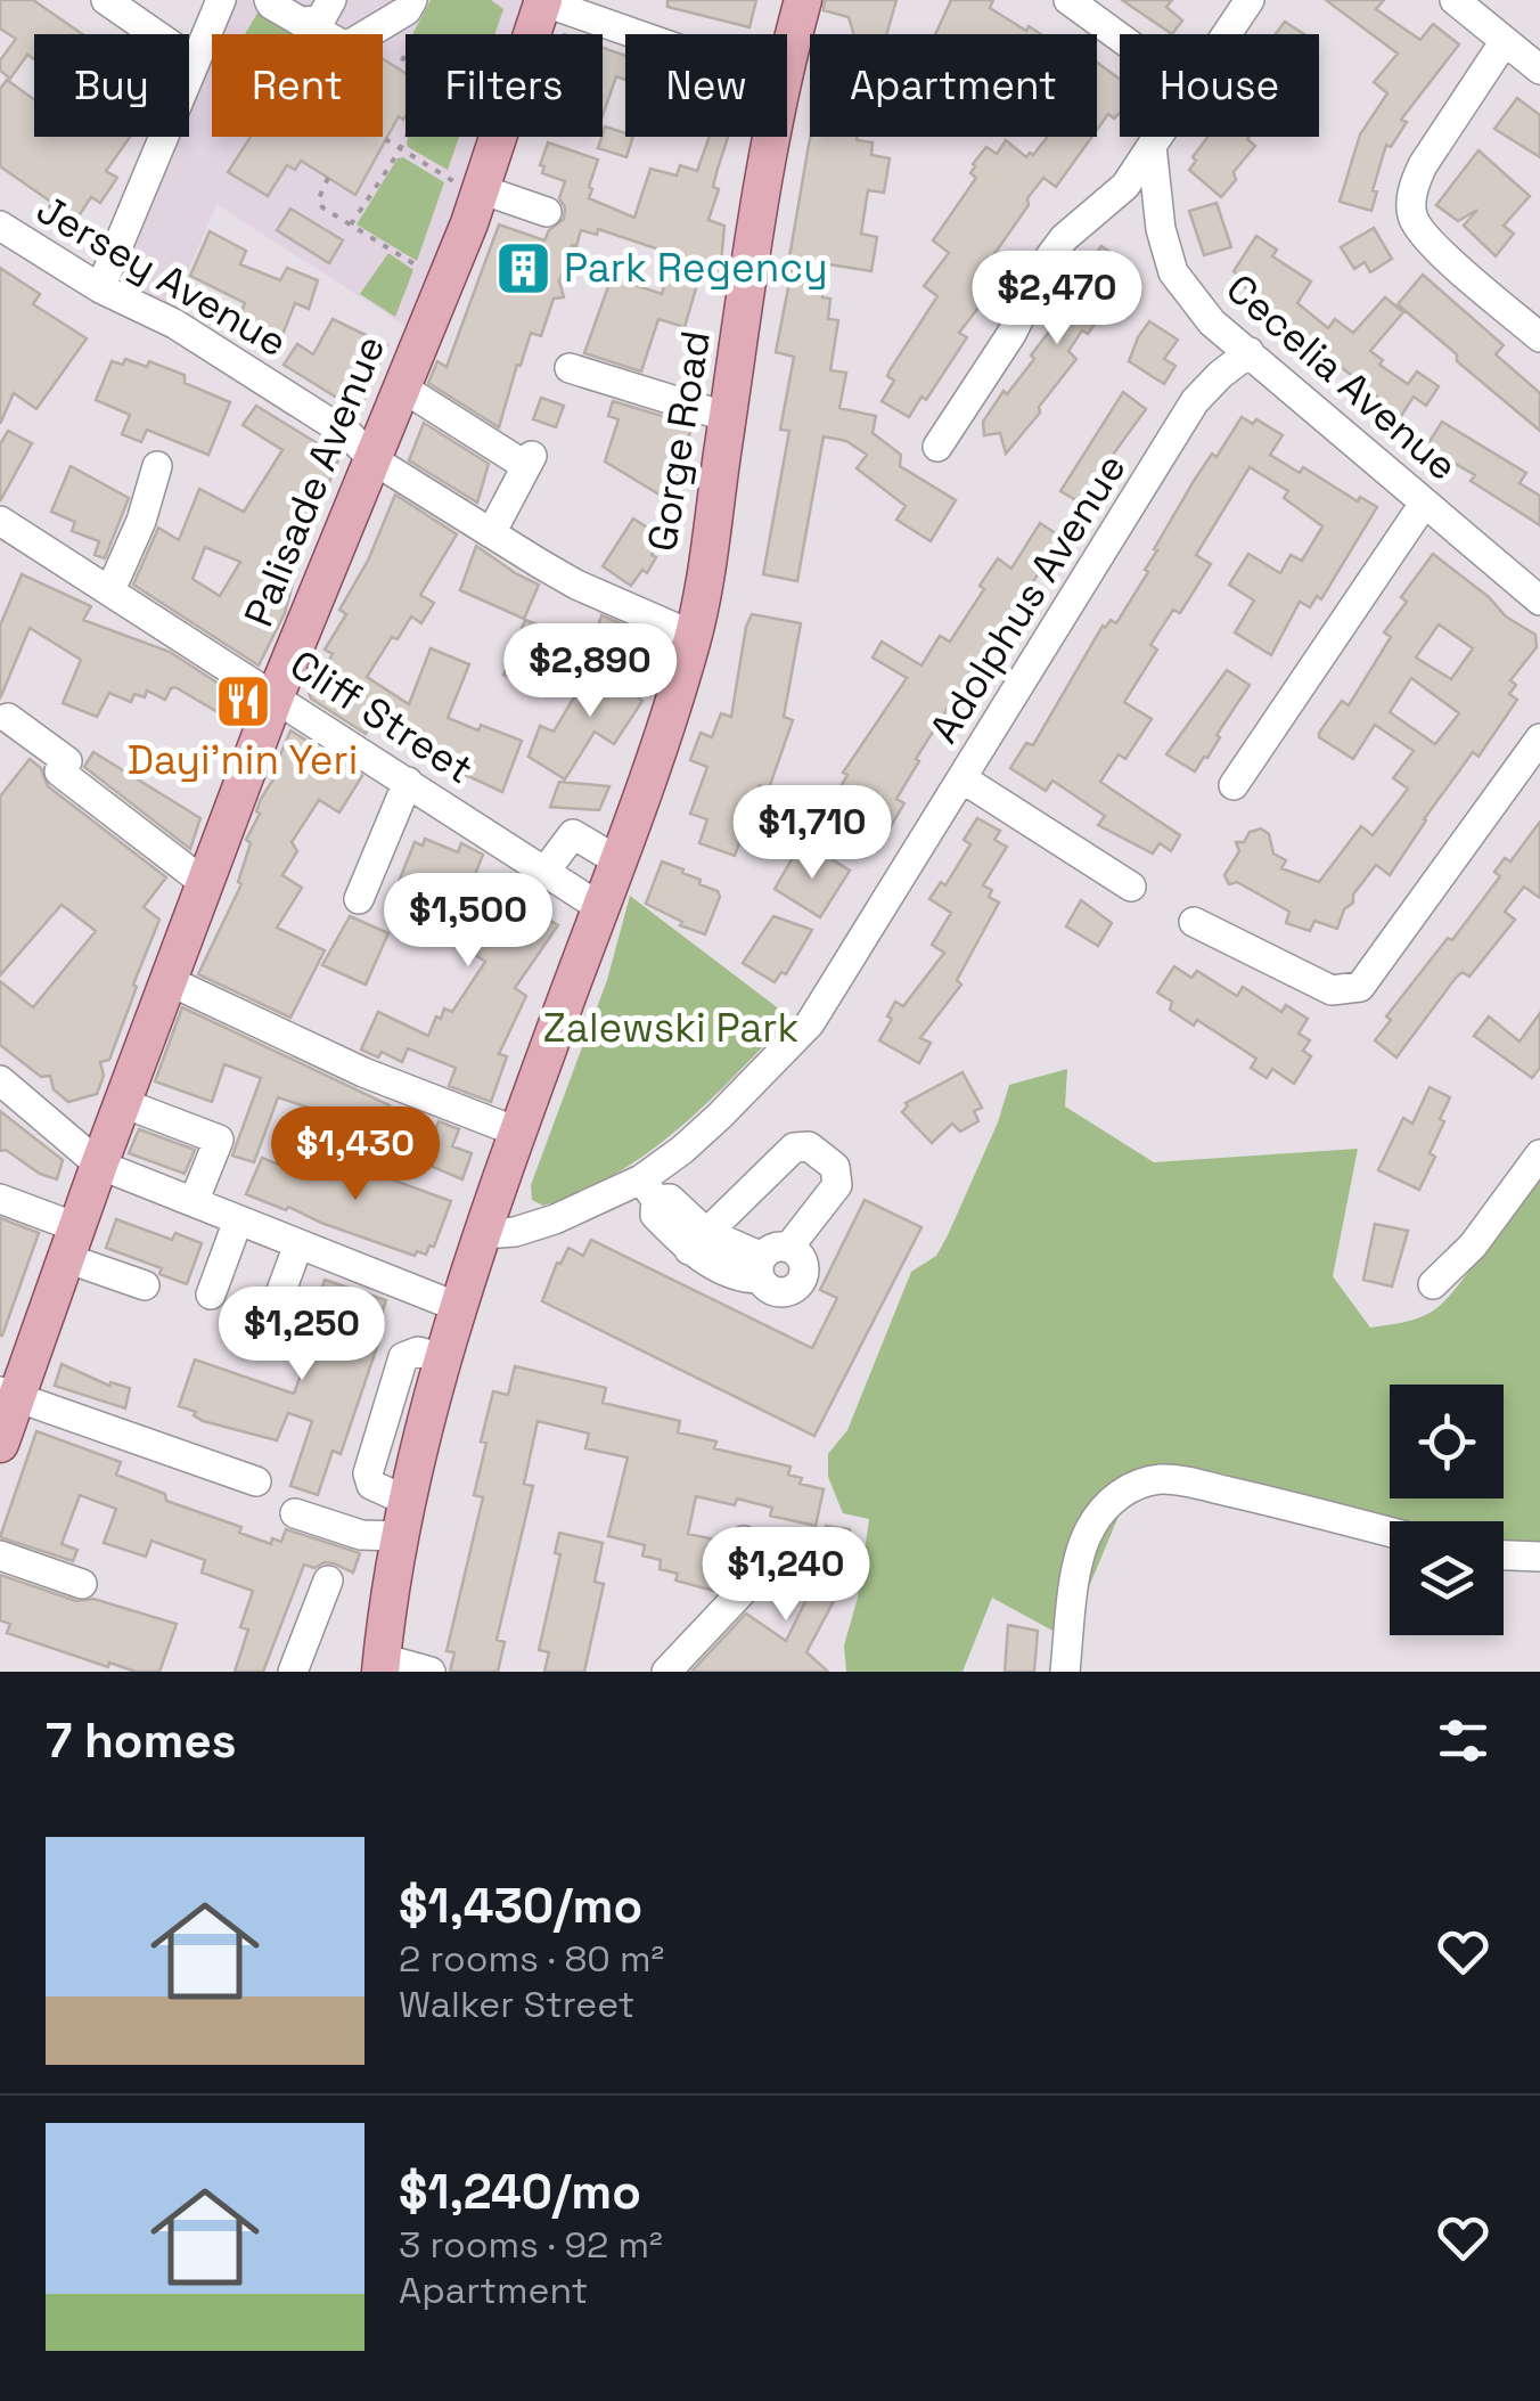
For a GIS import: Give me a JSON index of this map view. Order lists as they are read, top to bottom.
{
  "streets": {
    "main road": ["Gorge Road", "Palisade Avenue"],
    "street": [
      "Jersey Avenue",
      "Cecelia Avenue",
      "Adolphus Avenue",
      "Cliff Street"
    ]
  },
  "crossings": [
    ["Jersey Avenue", "Gorge Road"],
    ["Jersey Avenue", "Palisade Avenue"],
    ["Cecelia Avenue", "Adolphus Avenue"],
    ["Gorge Road", "Adolphus Avenue"],
    ["Gorge Road", "Cliff Street"],
    ["Palisade Avenue", "Cliff Street"]
  ],
  "parks": ["Zalewski Park"],
  "places": {
    "building": ["Park Regency"],
    "restaurant": ["Dayi’nin Yeri"]
  },
  "page": {
    "chip": [
      "Buy",
      "Rent",
      "Filters",
      "New",
      "Apartment",
      "House"
    ],
    "price": [
      "$2,470",
      "$2,890",
      "$1,710",
      "$1,500",
      "$1,430",
      "$1,250",
      "$1,240"
    ],
    "heading": "7 homes",
    "list": [
      {
        "name": "$1,430/mo",
        "note": "2 rooms · 80 m² · Walker Street"
      },
      {
        "name": "$1,240/mo",
        "note": "3 rooms · 92 m² · Apartment"
      }
    ]
  }
}
